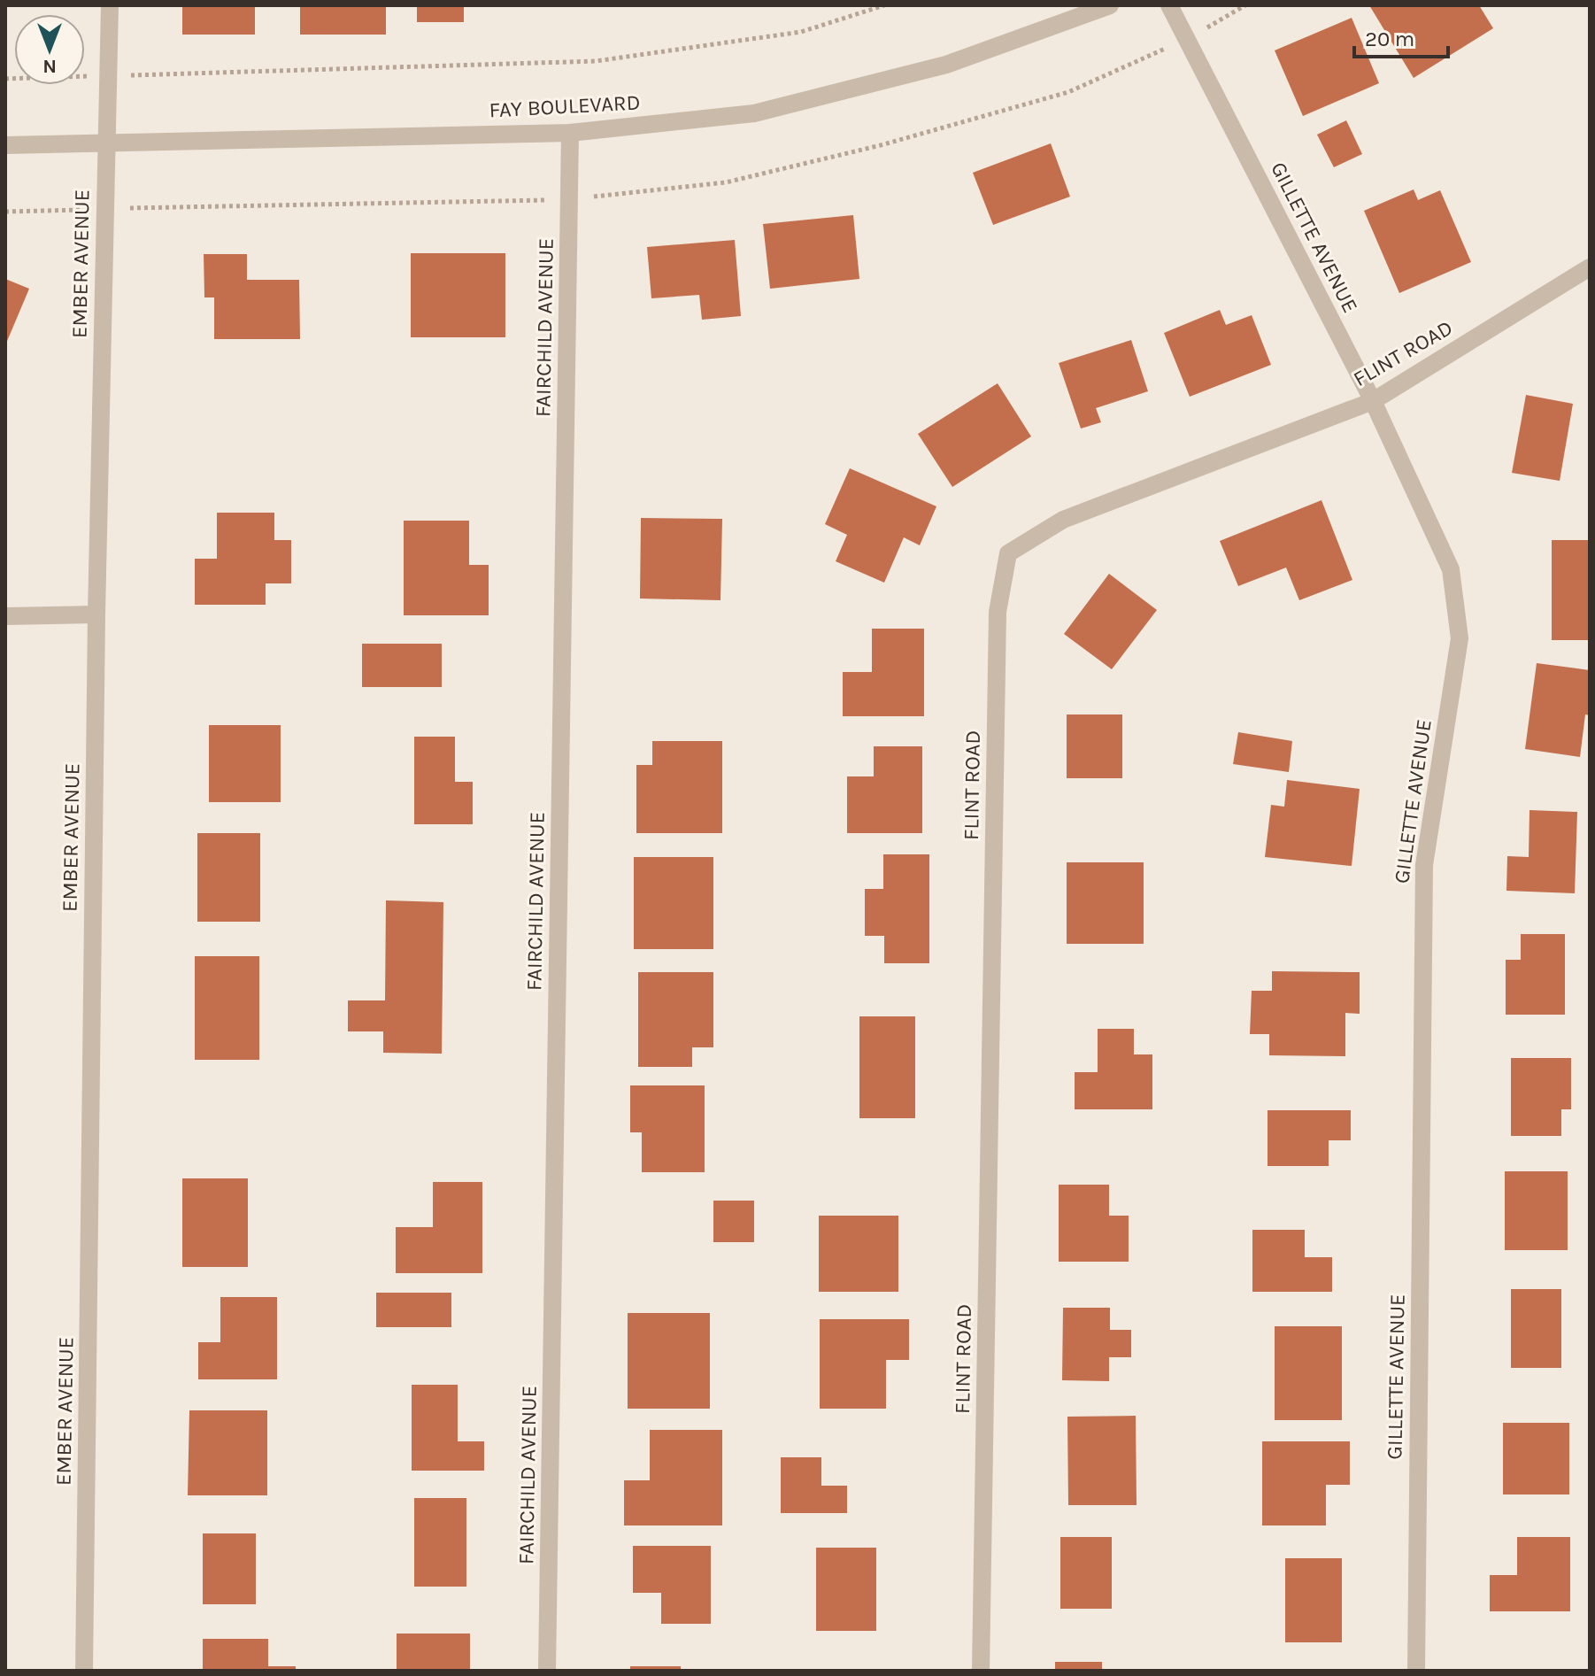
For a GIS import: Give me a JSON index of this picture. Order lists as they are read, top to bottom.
{
  "streets": {
    "street": [
      "FAY BOULEVARD",
      "GILLETTE AVENUE",
      "EMBER AVENUE",
      "FAIRCHILD AVENUE",
      "FLINT ROAD"
    ]
  },
  "crossings": [
    ["FAY BOULEVARD", "EMBER AVENUE"],
    ["FAY BOULEVARD", "FAIRCHILD AVENUE"],
    ["GILLETTE AVENUE", "FLINT ROAD"]
  ],
  "scale_bar": "20 m",
  "north": "bottom"
}
